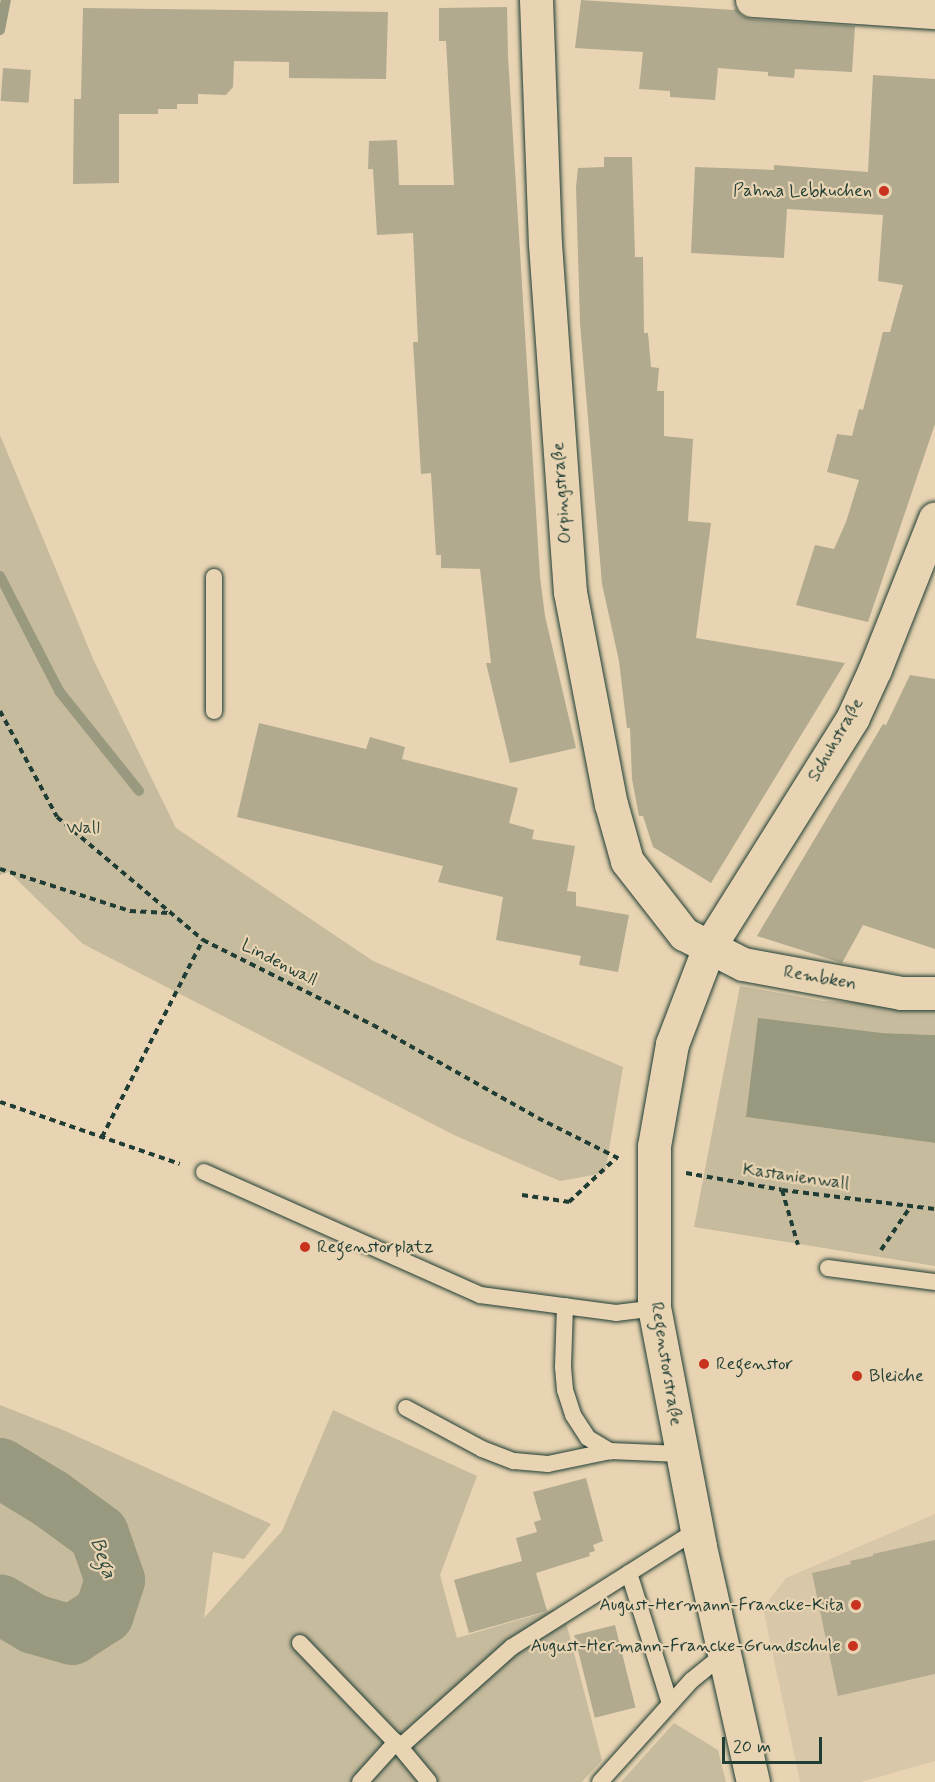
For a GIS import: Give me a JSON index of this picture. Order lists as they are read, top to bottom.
{
  "streets": {
    "street": [
      "Orpingstraße",
      "Schuhstraße",
      "Rembken",
      "Regenstorstraße"
    ],
    "path": ["Lindenwall", "Kastanienwall"]
  },
  "crossings": [
    ["Orpingstraße", "Schuhstraße"],
    ["Orpingstraße", "Rembken"],
    ["Orpingstraße", "Regenstorstraße"],
    ["Schuhstraße", "Rembken"],
    ["Schuhstraße", "Regenstorstraße"],
    ["Rembken", "Regenstorstraße"],
    ["Kastanienwall", "Regenstorstraße"]
  ],
  "water": ["Bega"],
  "parks": ["Wall"],
  "places": [
    "Pahna Lebkuchen",
    "Regenstorplatz",
    "Regenstor",
    "Bleiche",
    "August-Hermann-Francke-Kita",
    "August-Hermann-Francke-Grundschule"
  ],
  "scale_bar": "20 m"
}
